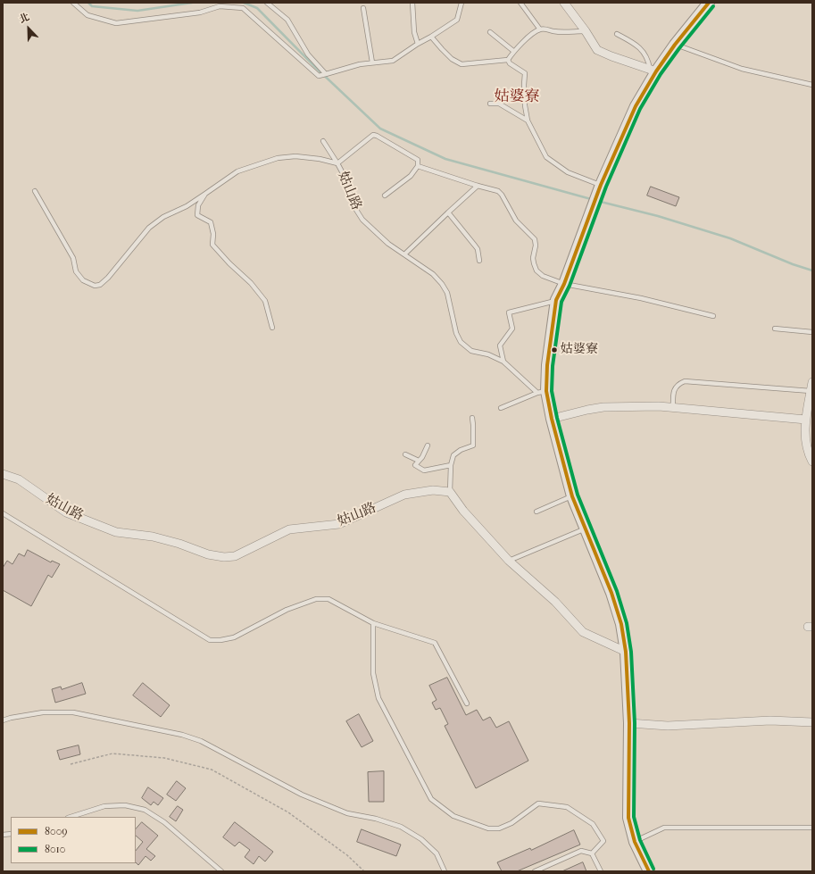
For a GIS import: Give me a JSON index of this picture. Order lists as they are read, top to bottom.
{
  "streets": {
    "street": ["姑山路"]
  },
  "districts": ["姑婆寮"],
  "places": ["姑婆寮"],
  "lines": ["transit line 8009", "transit line 8010"],
  "legend": ["8009", "8010"],
  "north": "top left"
}
